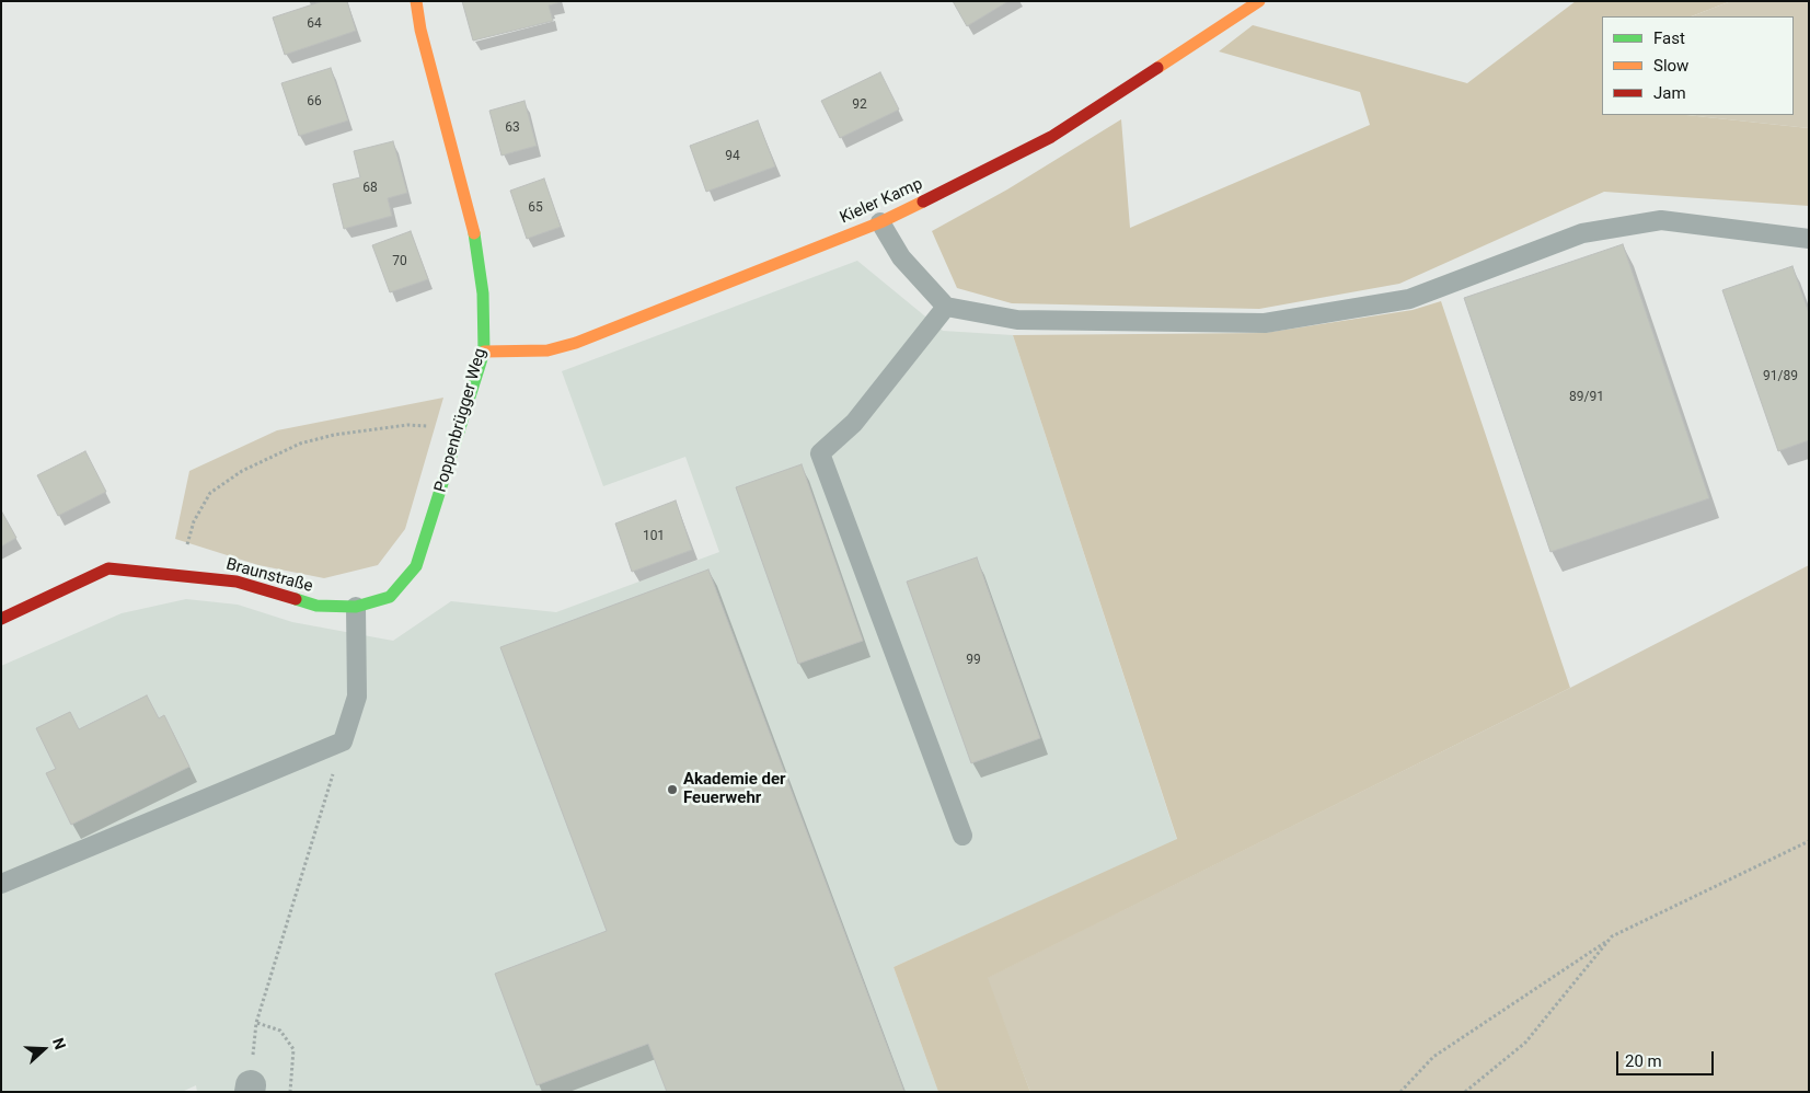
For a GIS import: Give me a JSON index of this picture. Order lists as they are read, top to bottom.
{
  "streets": {
    "street": ["Kieler Kamp", "Poppenbrügger Weg", "Braunstraße"]
  },
  "crossings": [
    ["Kieler Kamp", "Poppenbrügger Weg"],
    ["Poppenbrügger Weg", "Braunstraße"]
  ],
  "places": ["Akademie der Feuerwehr"],
  "house_numbers": [
    "64",
    "66",
    "92",
    "63",
    "94",
    "68",
    "65",
    "70",
    "91/89",
    "89/91",
    "101",
    "99"
  ],
  "legend": ["Fast", "Slow", "Jam"],
  "scale_bar": "20 m",
  "north": "right"
}
